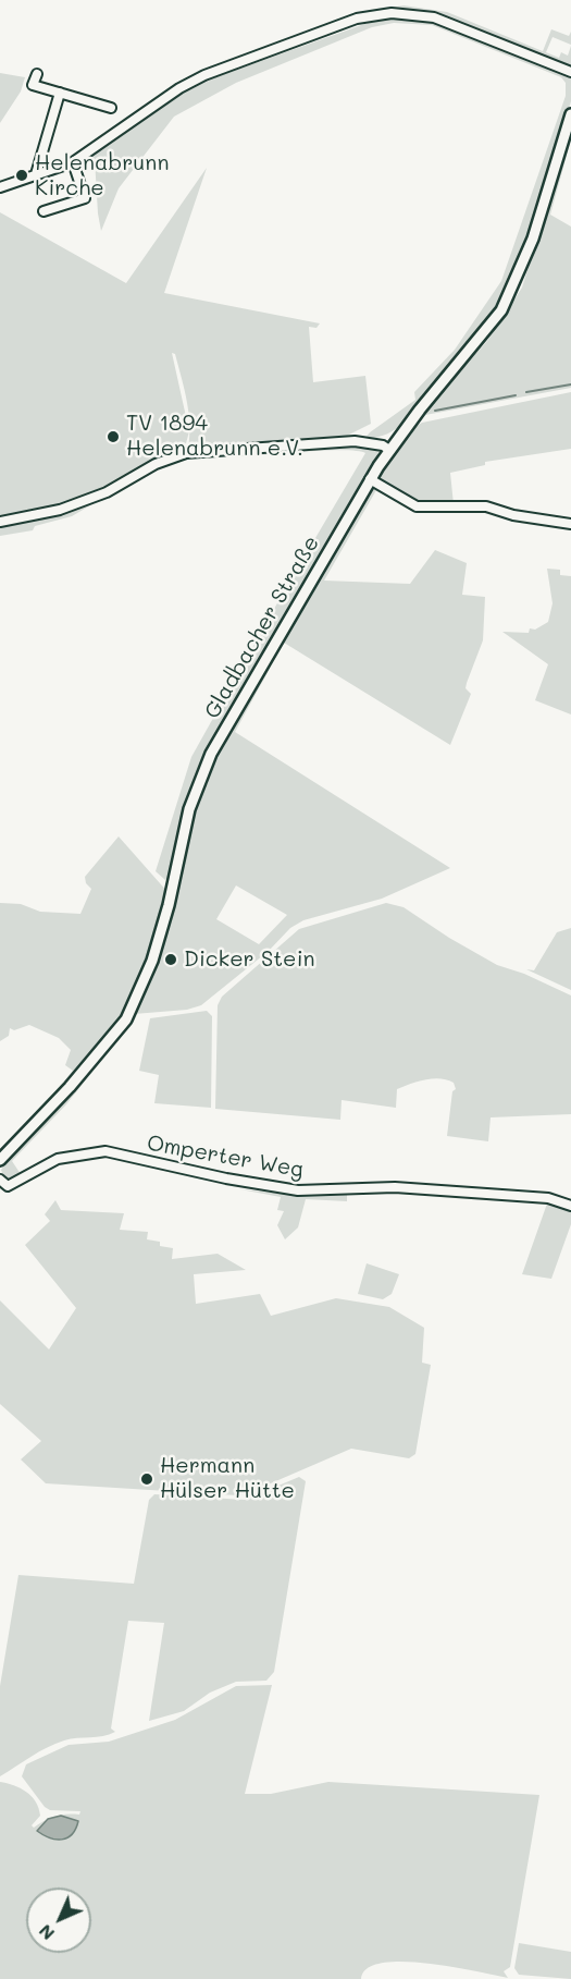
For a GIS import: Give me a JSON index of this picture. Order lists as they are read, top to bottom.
{
  "streets": {
    "main road": ["Gladbacher Straße"],
    "street": ["Omperter Weg"]
  },
  "places": [
    "Helenabrunn Kirche",
    "TV 1894 Helenabrunn e.V.",
    "Dicker Stein",
    "Hermann Hülser Hütte"
  ],
  "north": "bottom left"
}
